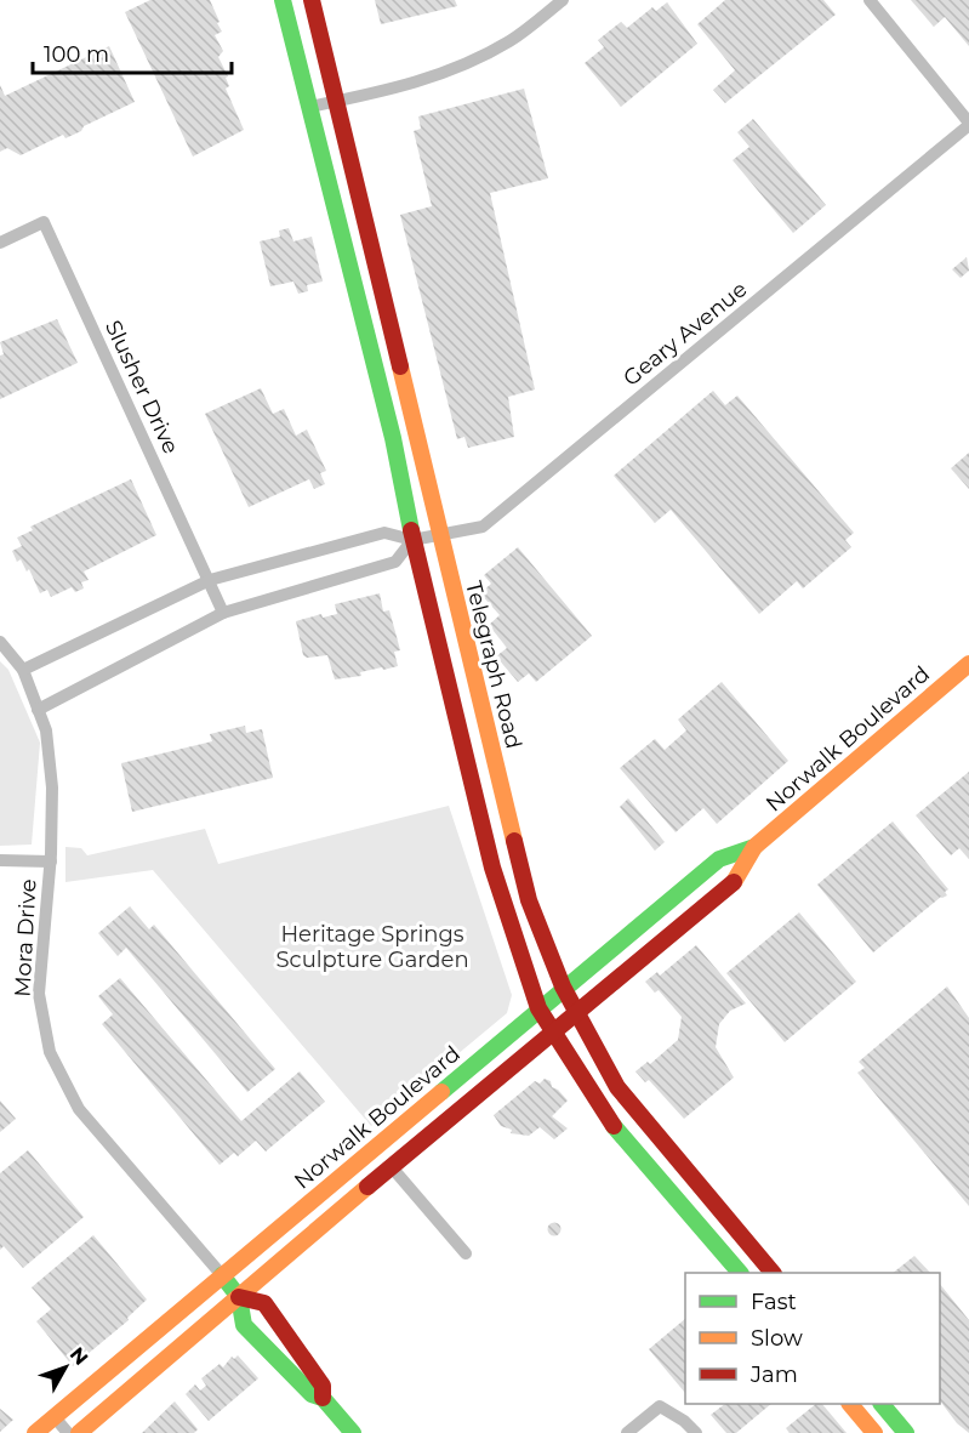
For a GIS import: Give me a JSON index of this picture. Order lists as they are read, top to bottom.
{
  "streets": {
    "main road": ["Telegraph Road", "Norwalk Boulevard"],
    "street": ["Geary Avenue", "Slusher Drive", "Mora Drive"]
  },
  "crossings": [
    ["Geary Avenue", "Telegraph Road"],
    ["Telegraph Road", "Norwalk Boulevard"],
    ["Norwalk Boulevard", "Mora Drive"]
  ],
  "parks": ["Heritage Springs Sculpture Garden"],
  "legend": ["Fast", "Slow", "Jam"],
  "scale_bar": "100 m",
  "north": "top right"
}
